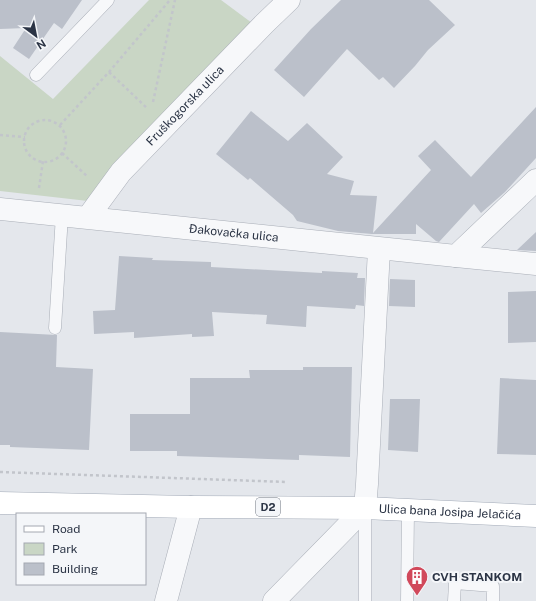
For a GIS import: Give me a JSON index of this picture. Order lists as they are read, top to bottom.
{
  "streets": {
    "main road": ["D2", "Ulica bana Josipa Jelačića"],
    "street": ["Fruškogorska ulica", "Đakovačka ulica"]
  },
  "crossings": [
    ["Fruškogorska ulica", "Đakovačka ulica"]
  ],
  "places": {
    "building": ["CVH STANKOM"]
  },
  "legend": ["Road", "Park", "Building"],
  "north": "bottom right"
}
